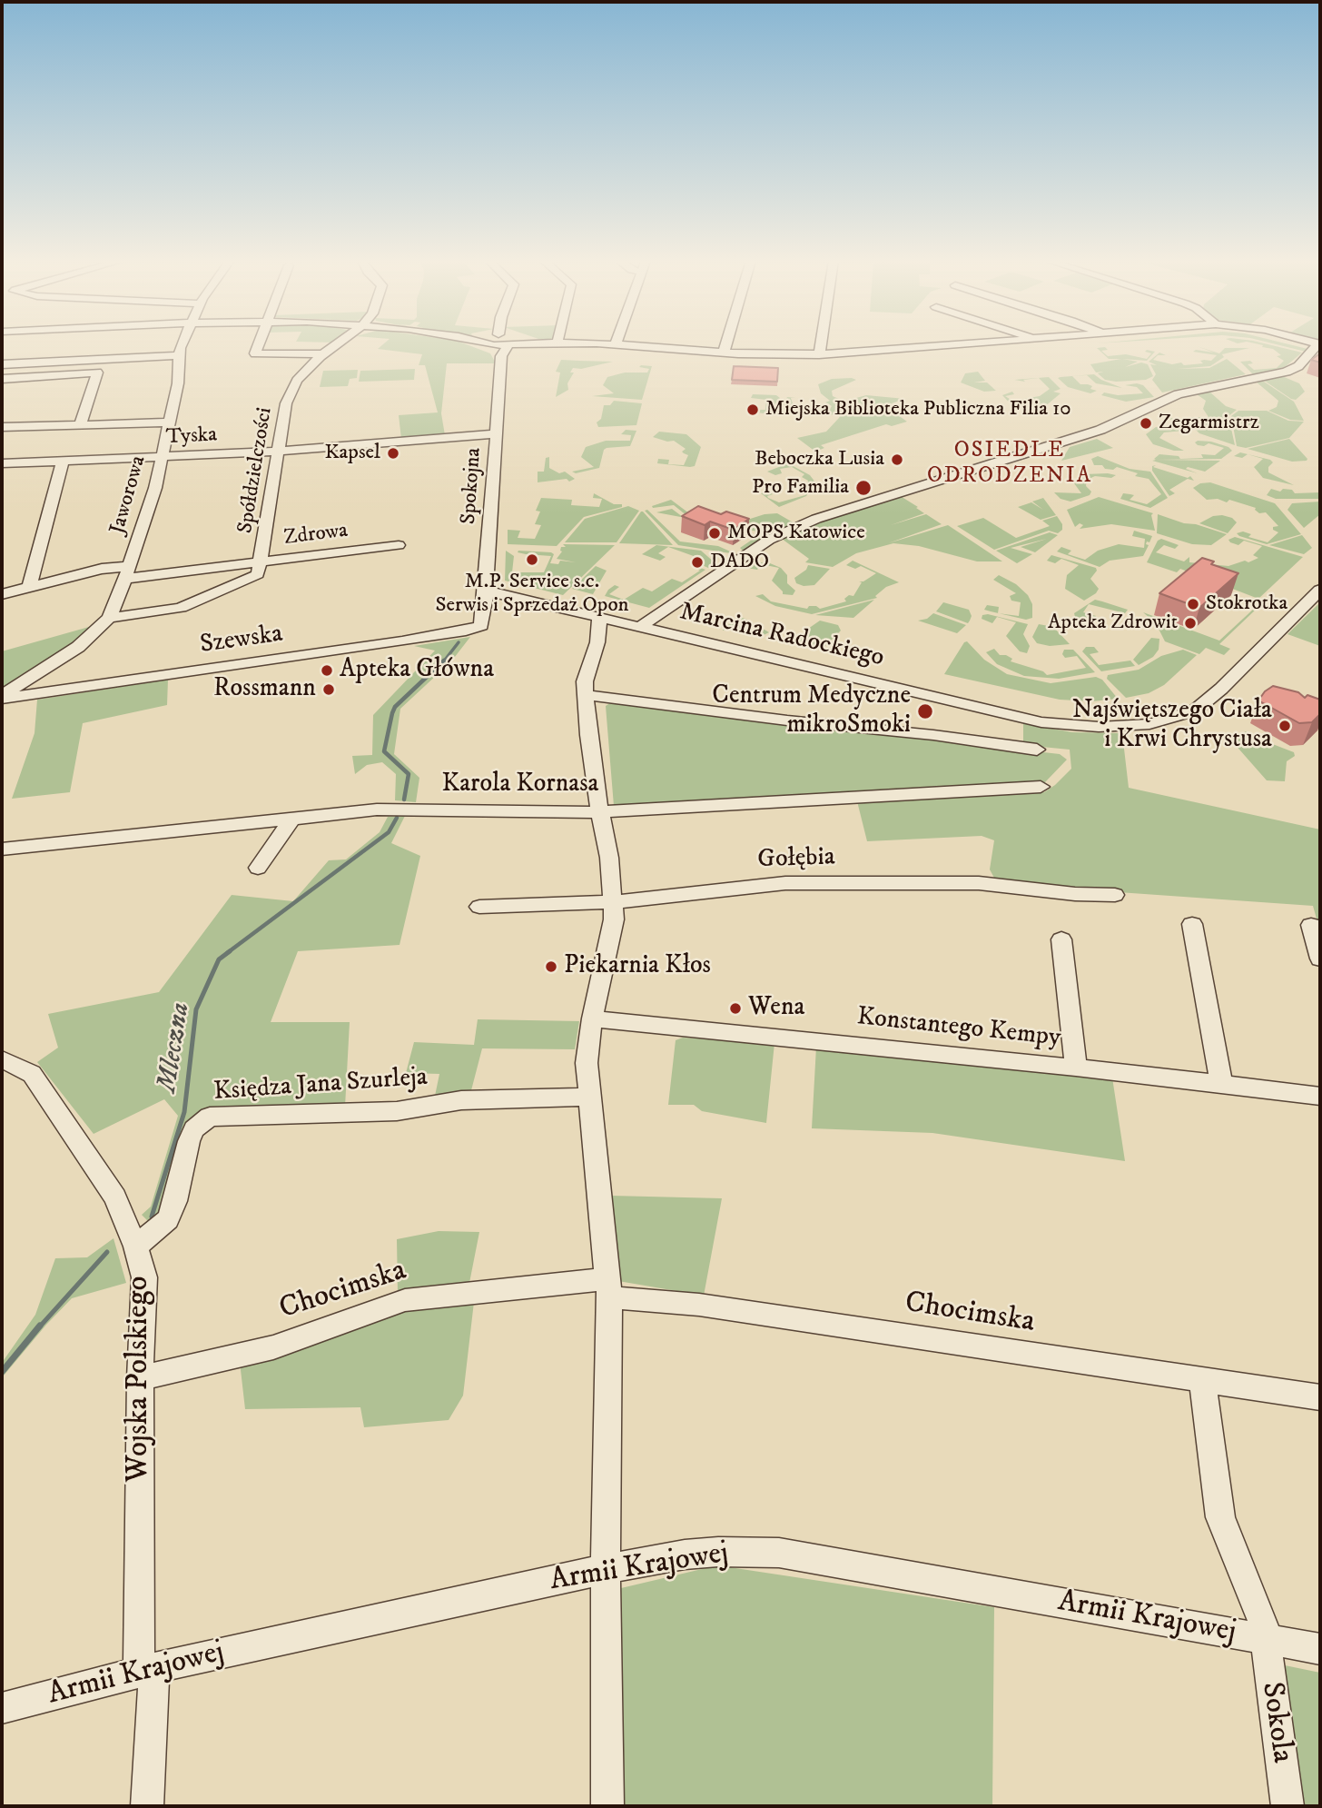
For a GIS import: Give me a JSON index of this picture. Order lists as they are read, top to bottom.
{
  "streets": {
    "street": [
      "Tyska",
      "Spółdzielczości",
      "Spokojna",
      "Jaworowa",
      "Zdrowa",
      "Marcina Radockiego",
      "Szewska",
      "Karola Kornasa",
      "Gołębia",
      "Konstantego Kempy",
      "Księdza Jana Szurleja",
      "Chocimska",
      "Wojska Polskiego",
      "Armii Krajowej",
      "Sokola"
    ]
  },
  "crossings": [
    ["Tyska", "Spółdzielczości"],
    ["Tyska", "Spokojna"],
    ["Tyska", "Jaworowa"],
    ["Spółdzielczości", "Jaworowa"],
    ["Spółdzielczości", "Zdrowa"],
    ["Spokojna", "Marcina Radockiego"],
    ["Spokojna", "Szewska"],
    ["Jaworowa", "Zdrowa"],
    ["Jaworowa", "Szewska"],
    ["Księdza Jana Szurleja", "Wojska Polskiego"],
    ["Chocimska", "Wojska Polskiego"],
    ["Chocimska", "Sokola"],
    ["Wojska Polskiego", "Armii Krajowej"],
    ["Armii Krajowej", "Sokola"]
  ],
  "districts": ["OSIEDLE ODRODZENIA"],
  "water": ["Mleczna"],
  "places": [
    "Miejska Biblioteka Publiczna Filia 10",
    "Zegarmistrz",
    "Kapsel",
    "Beboczka Lusia",
    "Pro Familia",
    "MOPS Katowice",
    "M.P. Service s.c. Serwis i Sprzedaż Opon",
    "DADO",
    "Stokrotka",
    "Apteka Zdrowit",
    "Apteka Główna",
    "Rossmann",
    "Centrum Medyczne mikroSmoki",
    "Najświętszego Ciała i Krwi Chrystusa",
    "Piekarnia Kłos",
    "Wena"
  ]
}
